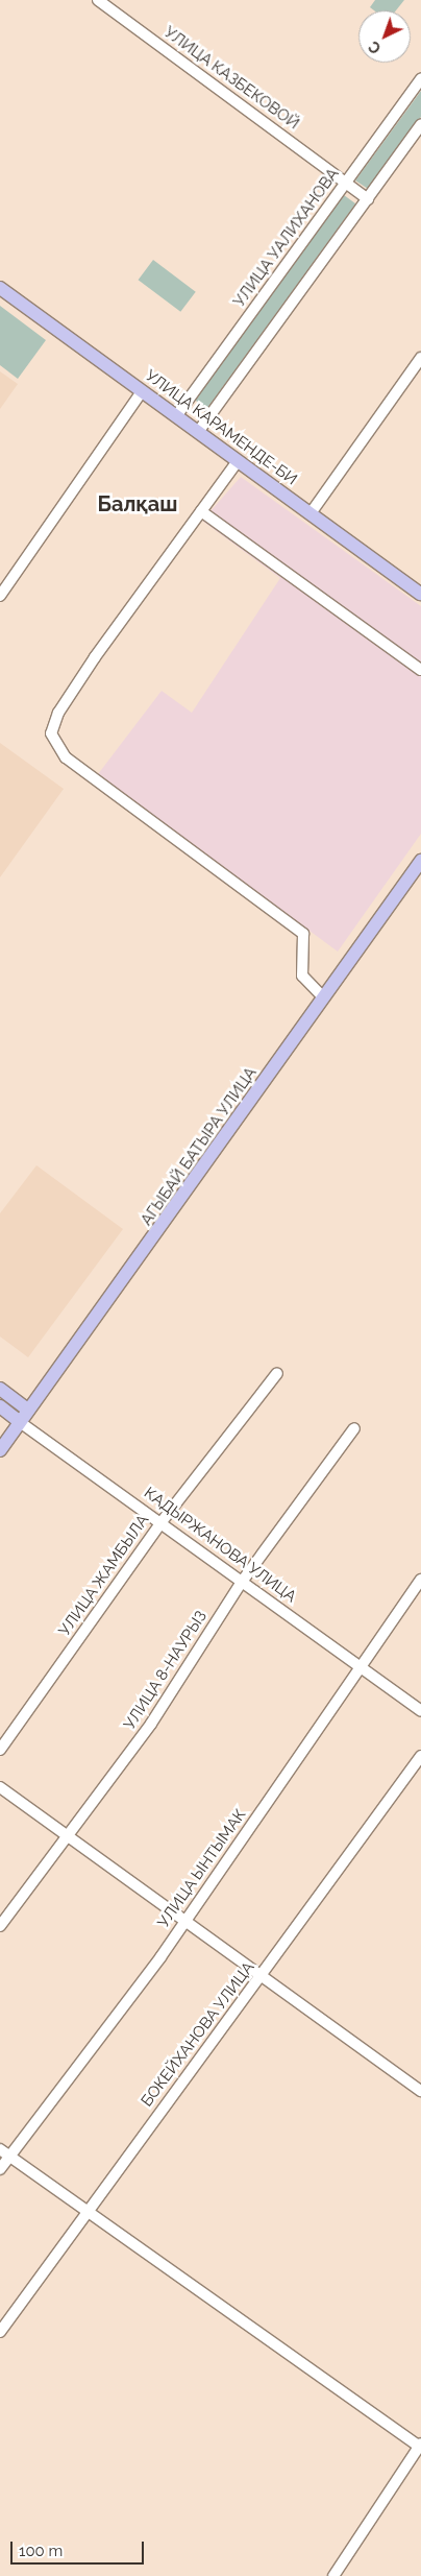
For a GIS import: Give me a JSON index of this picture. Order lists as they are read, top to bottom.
{
  "streets": {
    "main road": ["УЛИЦА КАРАМЕНДЕ-БИ", "АГЫБАЙ БАТЫРА УЛИЦА", "КАДЫРЖАНОВА УЛИЦА"],
    "street": [
      "УЛИЦА КАЗБЕКОВОЙ",
      "УЛИЦА УАЛИХАНОВА",
      "УЛИЦА ЖАМБЫЛА",
      "УЛИЦА 8-НАУРЫЗ",
      "УЛИЦА ЫНТЫМАК",
      "БОКЕЙХАНОВА УЛИЦА"
    ]
  },
  "crossings": [
    ["УЛИЦА КАЗБЕКОВОЙ", "УЛИЦА УАЛИХАНОВА"],
    ["УЛИЦА УАЛИХАНОВА", "УЛИЦА КАРАМЕНДЕ-БИ"],
    ["АГЫБАЙ БАТЫРА УЛИЦА", "КАДЫРЖАНОВА УЛИЦА"],
    ["КАДЫРЖАНОВА УЛИЦА", "УЛИЦА ЖАМБЫЛА"],
    ["КАДЫРЖАНОВА УЛИЦА", "УЛИЦА 8-НАУРЫЗ"],
    ["КАДЫРЖАНОВА УЛИЦА", "УЛИЦА ЫНТЫМАК"]
  ],
  "districts": ["Балқаш"],
  "scale_bar": "100 m",
  "north": "bottom left"
}
